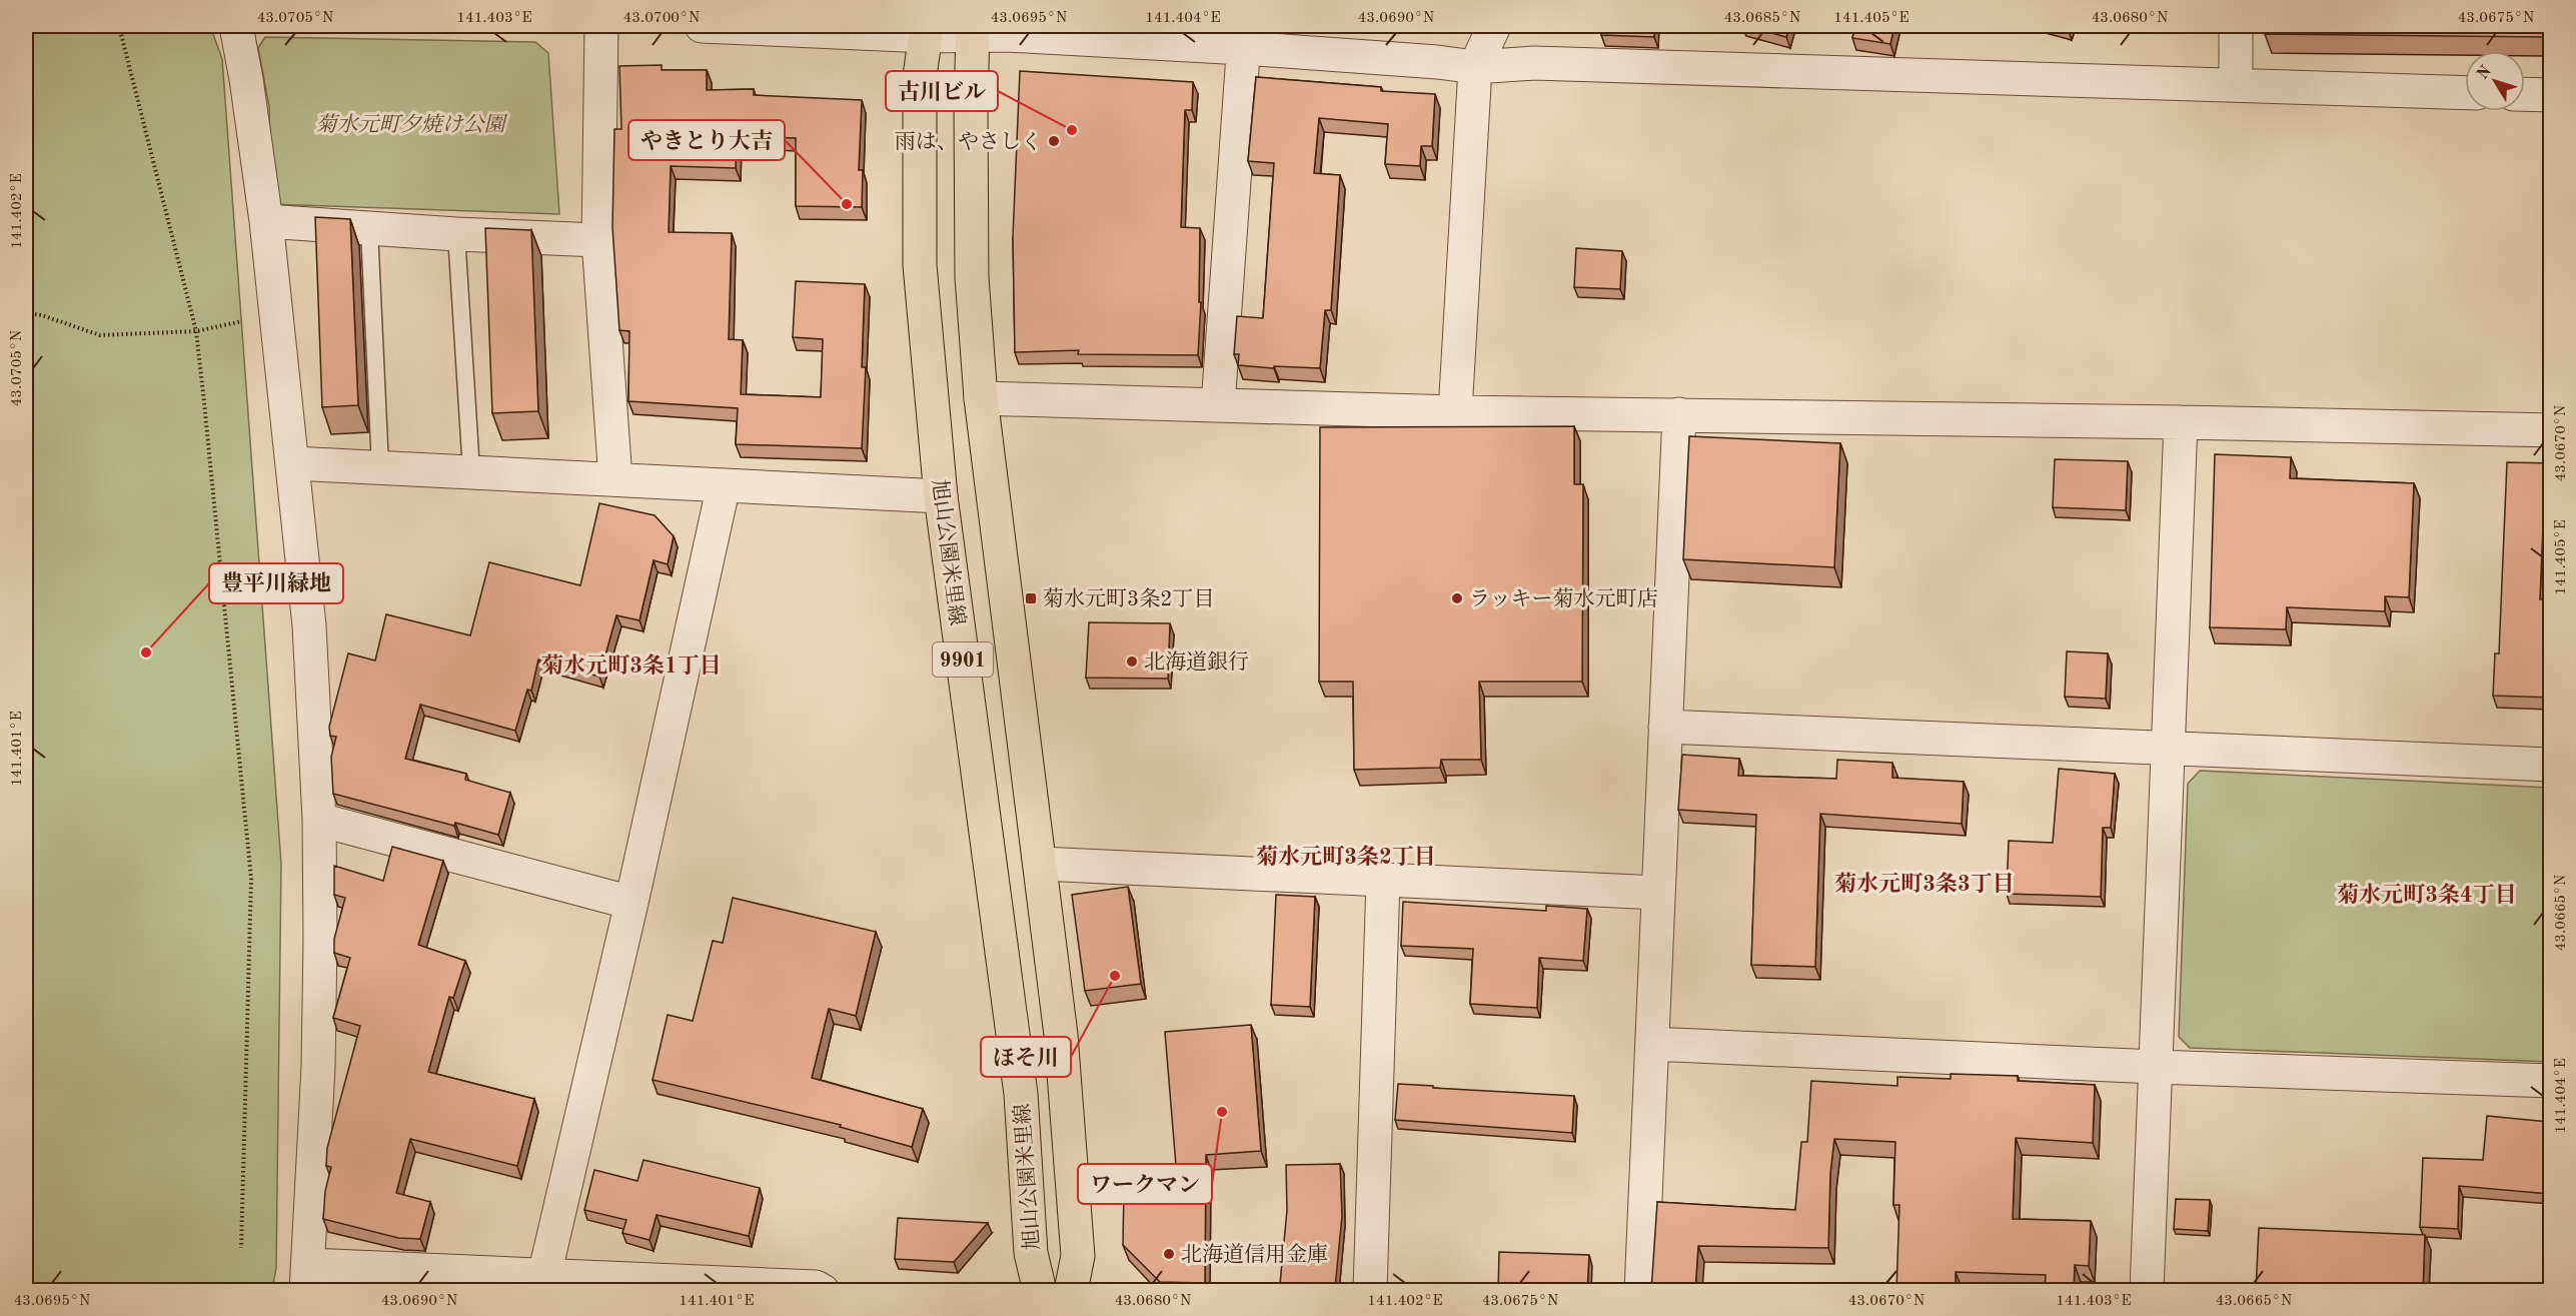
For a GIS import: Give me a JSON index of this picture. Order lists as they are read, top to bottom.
{
  "streets": {
    "main road": ["旭山公園米里線", "9901"]
  },
  "districts": [
    "菊水元町3条1丁目",
    "菊水元町3条2丁目",
    "菊水元町3条3丁目",
    "菊水元町3条4丁目"
  ],
  "parks": ["菊水元町夕焼け公園"],
  "places": {
    "other": [
      "古川ビル",
      "雨は、やさしく",
      "やきとり大吉",
      "ラッキー菊水元町店",
      "豊平川緑地",
      "北海道銀行",
      "ほそ川",
      "ワークマン",
      "北海道信用金庫"
    ],
    "transit": ["菊水元町3条2丁目"]
  },
  "north": "top left",
  "coordinates": [
    "43.0705°N",
    "141.403°E",
    "43.0700°N",
    "43.0695°N",
    "141.404°E",
    "43.0690°N",
    "43.0685°N",
    "141.405°E",
    "43.0680°N",
    "43.0675°N",
    "141.402°E",
    "43.0670°N",
    "141.401°E",
    "43.0665°N"
  ]
}
